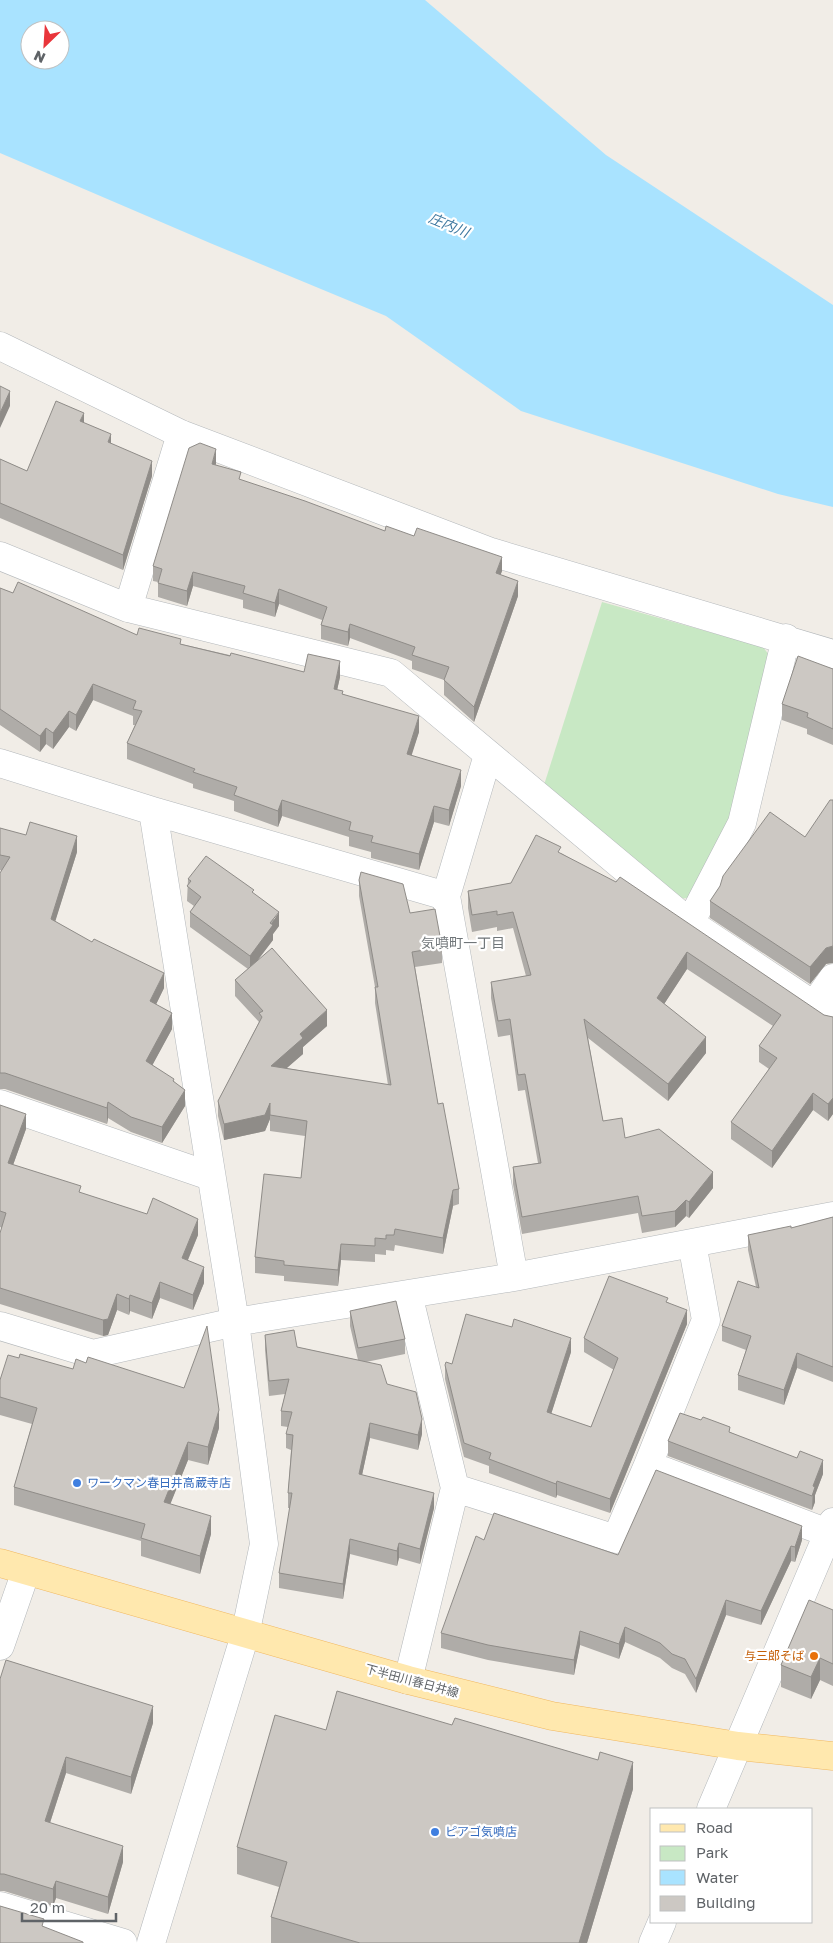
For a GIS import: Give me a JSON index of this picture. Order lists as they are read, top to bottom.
{
  "streets": {
    "main road": ["下半田川春日井線"]
  },
  "districts": ["気噴町一丁目"],
  "water": ["庄内川"],
  "places": ["ワークマン春日井高蔵寺店", "与三郎そば", "ピアゴ気噴店"],
  "legend": [
    "Road",
    "Park",
    "Water",
    "Building"
  ],
  "scale_bar": "20 m",
  "north": "bottom left"
}
